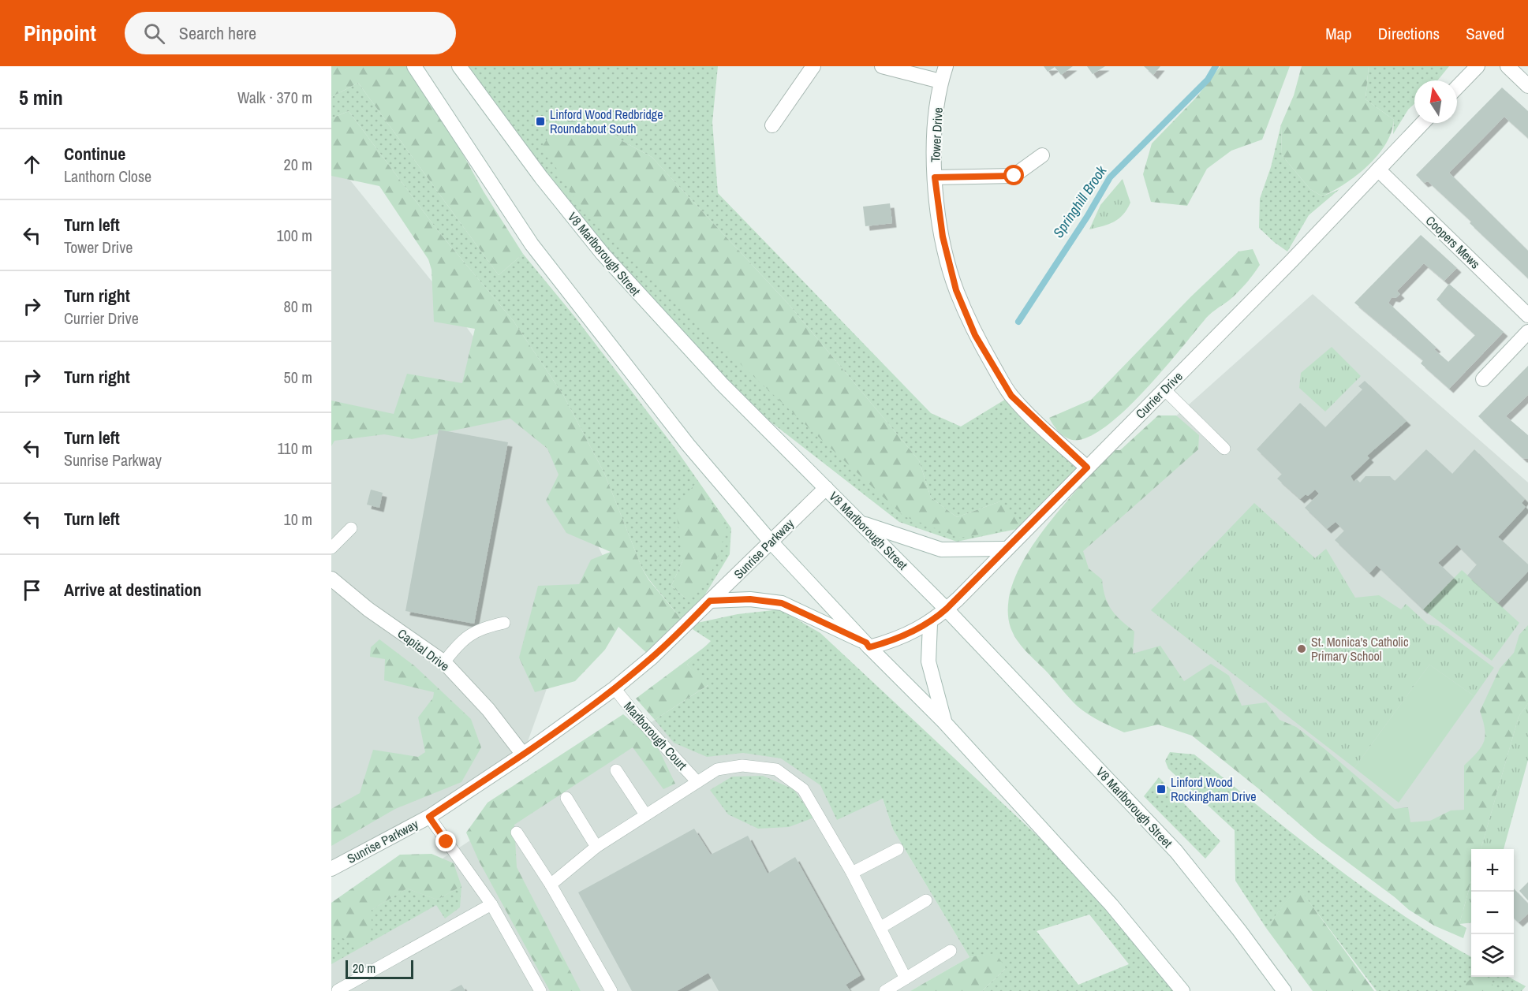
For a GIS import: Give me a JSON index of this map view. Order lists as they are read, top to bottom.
{
  "streets": {
    "main road": [
      "Tower Drive",
      "Coopers Mews",
      "V8 Marlborough Street",
      "Currier Drive",
      "Sunrise Parkway",
      "Capital Drive"
    ],
    "lane": ["Marlborough Court"]
  },
  "crossings": [
    ["Tower Drive", "Currier Drive"],
    ["Coopers Mews", "Currier Drive"],
    ["V8 Marlborough Street", "Currier Drive"],
    ["V8 Marlborough Street", "Sunrise Parkway"],
    ["Sunrise Parkway", "Capital Drive"],
    ["Sunrise Parkway", "Marlborough Court"]
  ],
  "water": ["Springhill Brook"],
  "places": {
    "transit": ["Linford Wood Redbridge Roundabout South", "Linford Wood Rockingham Drive"],
    "other": ["St. Monica's Catholic Primary School"]
  },
  "scale_bar": "20 m",
  "north": "top",
  "page": {
    "header": "Pinpoint",
    "search": "Search here",
    "nav": ["Map", "Directions", "Saved"],
    "heading": ["5 min", "Walk · 370 m"],
    "list": [
      ["Continue", "Lanthorn Close", "20 m"],
      ["Turn left", "Tower Drive", "100 m"],
      ["Turn right", "Currier Drive", "80 m"],
      ["Turn right", "50 m"],
      ["Turn left", "Sunrise Parkway", "110 m"],
      ["Turn left", "10 m"],
      "Arrive at destination"
    ],
    "map_buttons": ["+", "−"],
    "scale": "20 m"
  }
}
